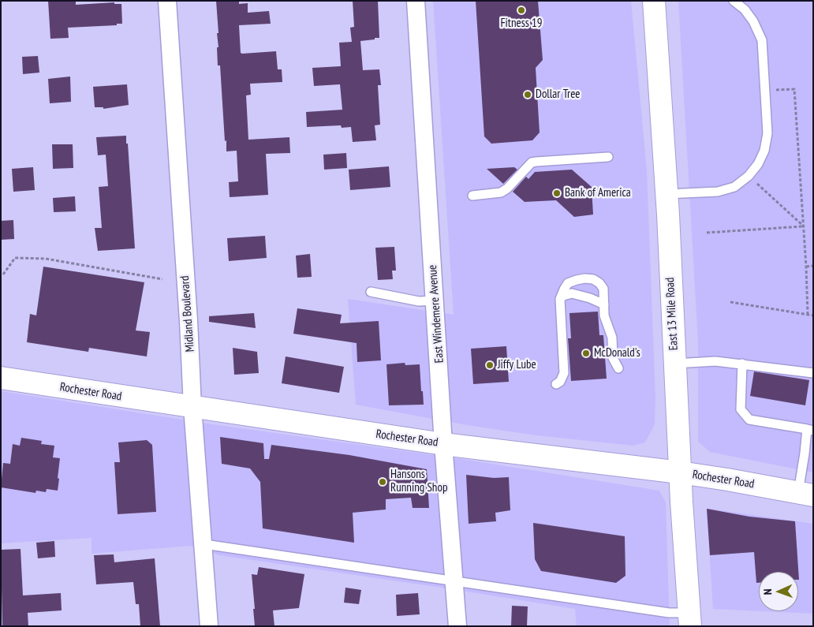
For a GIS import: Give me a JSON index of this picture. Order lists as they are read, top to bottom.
{
  "streets": {
    "main road": ["East 13 Mile Road", "Rochester Road"],
    "street": ["Midland Boulevard", "East Windemere Avenue"]
  },
  "crossings": [
    ["Midland Boulevard", "Rochester Road"],
    ["East Windemere Avenue", "Rochester Road"],
    ["East 13 Mile Road", "Rochester Road"]
  ],
  "places": [
    "Fitness 19",
    "Dollar Tree",
    "Bank of America",
    "McDonald's",
    "Jiffy Lube",
    "Hansons Running Shop"
  ],
  "north": "left"
}
